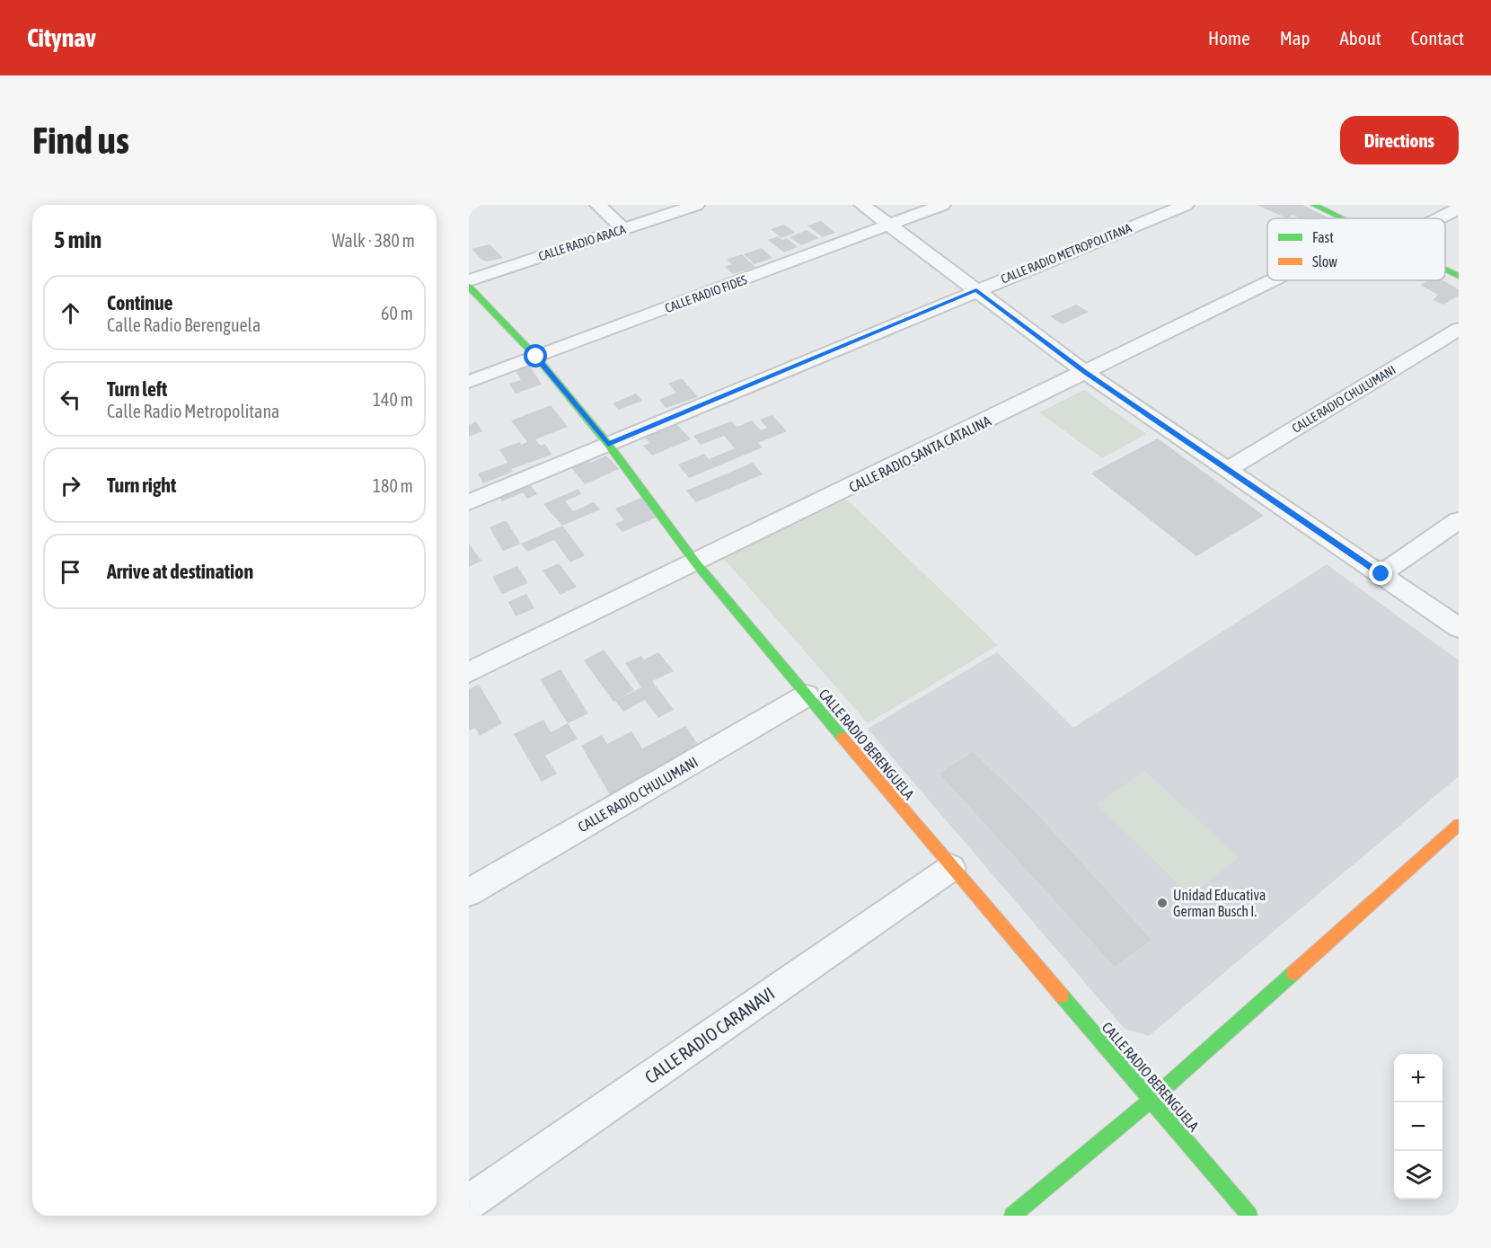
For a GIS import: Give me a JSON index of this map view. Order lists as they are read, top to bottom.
{
  "streets": {
    "street": [
      "CALLE RADIO ARACA",
      "CALLE RADIO METROPOLITANA",
      "CALLE RADIO FIDES",
      "CALLE RADIO CHULUMANI",
      "CALLE RADIO SANTA CATALINA",
      "CALLE RADIO BERENGUELA",
      "CALLE RADIO CARANAVI"
    ]
  },
  "crossings": [
    ["CALLE RADIO METROPOLITANA", "CALLE RADIO BERENGUELA"],
    ["CALLE RADIO FIDES", "CALLE RADIO BERENGUELA"],
    ["CALLE RADIO CHULUMANI", "CALLE RADIO BERENGUELA"],
    ["CALLE RADIO SANTA CATALINA", "CALLE RADIO BERENGUELA"],
    ["CALLE RADIO BERENGUELA", "CALLE RADIO CARANAVI"]
  ],
  "places": ["Unidad Educativa German Busch I."],
  "legend": ["Fast", "Slow"],
  "page": {
    "header": "Citynav",
    "nav": [
      "Home",
      "Map",
      "About",
      "Contact"
    ],
    "buttons": "Directions",
    "title": "Find us",
    "heading": ["5 min", "Walk · 380 m"],
    "list": [
      ["Continue", "Calle Radio Berenguela", "60 m"],
      ["Turn left", "Calle Radio Metropolitana", "140 m"],
      ["Turn right", "180 m"],
      "Arrive at destination"
    ],
    "map_buttons": ["+", "−"]
  }
}
